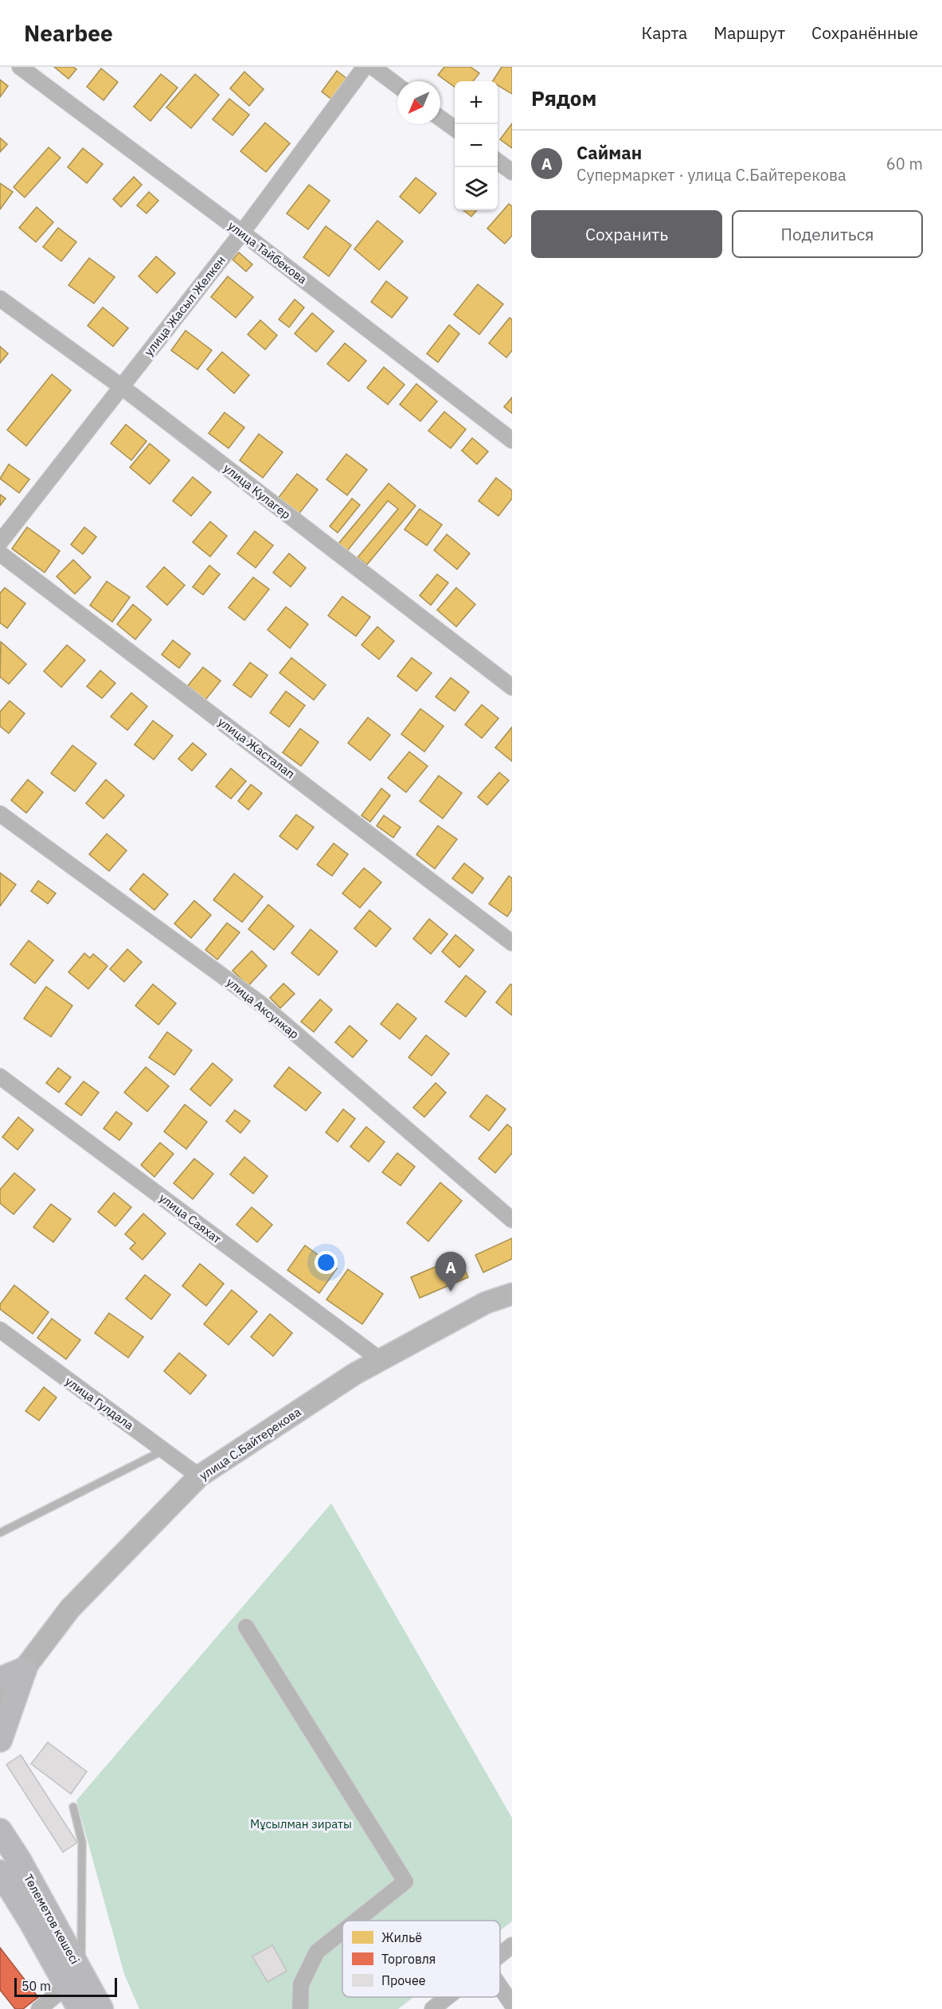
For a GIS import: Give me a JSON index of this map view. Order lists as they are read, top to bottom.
{
  "streets": {
    "main road": ["улица С.Байтерекова", "Төлеметов көшесі"],
    "street": [
      "улица Тайбекова",
      "улица Жасыл Желкен",
      "улица Кулагер",
      "улица Жасталап",
      "улица Аксункар",
      "улица Саяхат",
      "улица Гулдала"
    ]
  },
  "crossings": [
    ["улица Тайбекова", "улица Жасыл Желкен"],
    ["улица Жасыл Желкен", "улица Кулагер"],
    ["улица Саяхат", "улица С.Байтерекова"],
    ["улица Гулдала", "улица С.Байтерекова"]
  ],
  "parks": ["Мұсылман зираты"],
  "legend": ["Жильё", "Торговля", "Прочее"],
  "scale_bar": "50 m",
  "north": "bottom left",
  "page": {
    "header": "Nearbee",
    "nav": ["Карта", "Маршрут", "Сохранённые"],
    "heading": "Рядом",
    "map_buttons": ["+", "−"],
    "list": [
      {
        "mark": "A",
        "name": "Сайман",
        "note": "Супермаркет · улица С.Байтерекова",
        "value": "60 m"
      }
    ],
    "buttons": ["Сохранить", "Поделиться"],
    "pins": "A",
    "scale": "50 m"
  }
}
